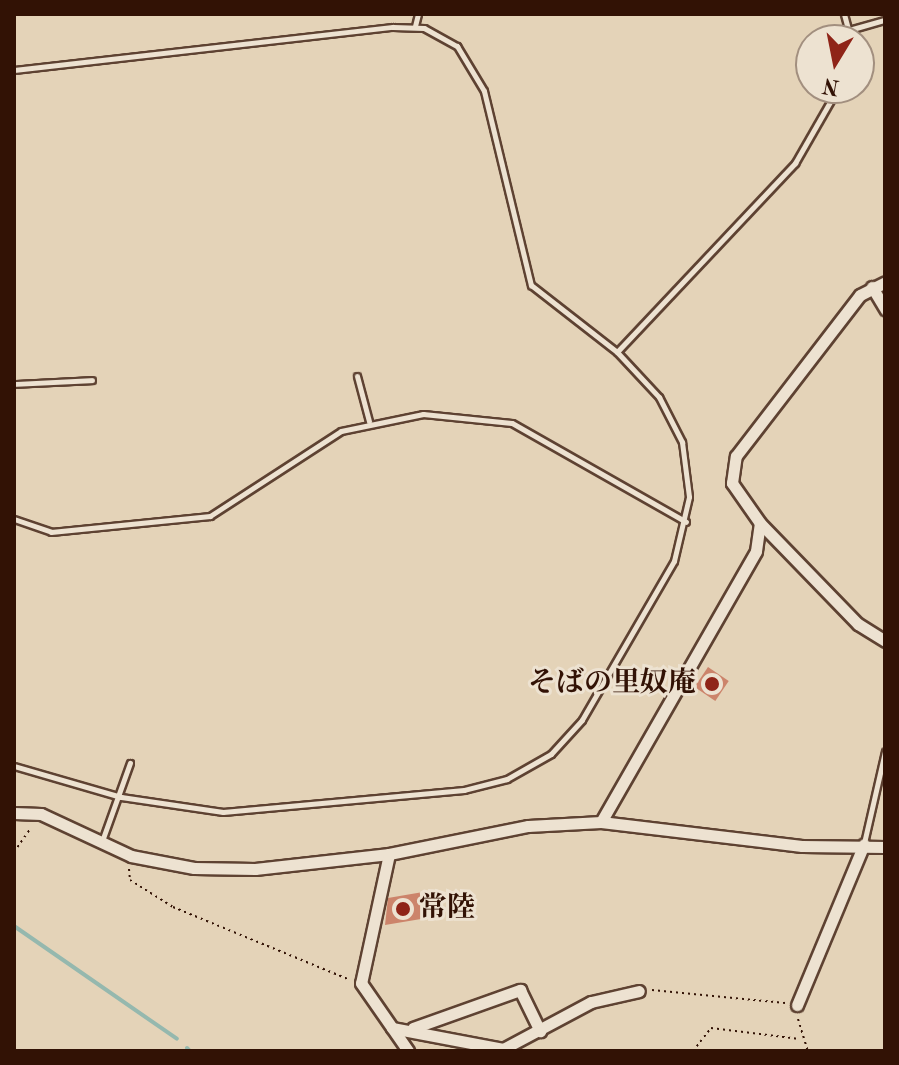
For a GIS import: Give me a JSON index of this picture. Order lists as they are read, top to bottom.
{
  "places": ["そばの里奴庵", "常陸"],
  "north": "bottom"
}
